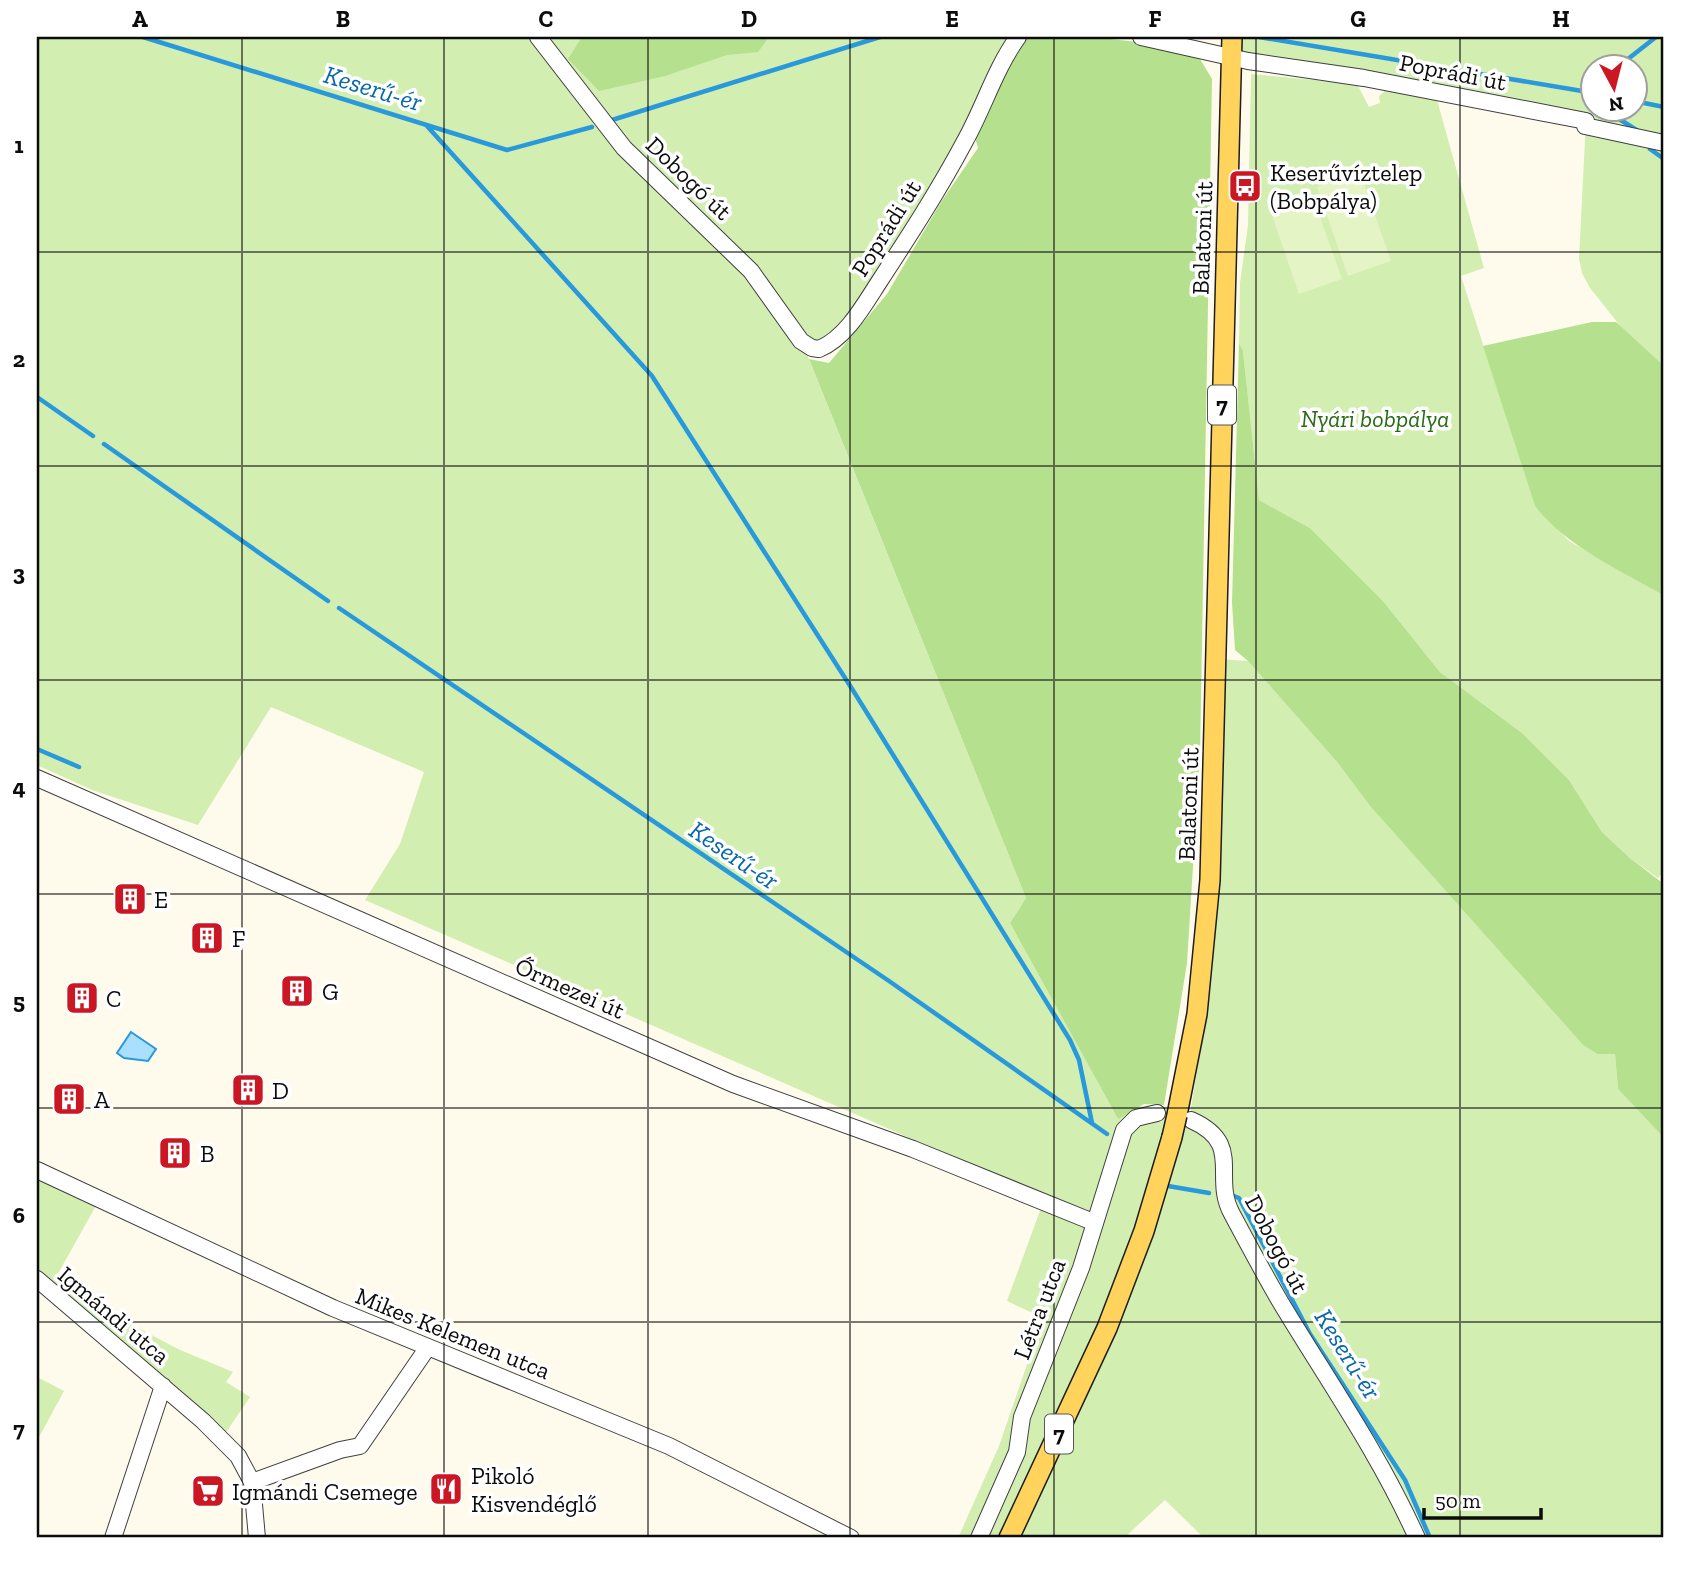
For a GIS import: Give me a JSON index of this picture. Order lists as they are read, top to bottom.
{
  "streets": {
    "main road": ["Balatoni út", "7"],
    "street": [
      "Poprádi út",
      "Dobogó út",
      "Őrmezei út",
      "Létra utca",
      "Igmándi utca",
      "Mikes Kelemen utca"
    ]
  },
  "crossings": [
    ["Poprádi út", "Dobogó út"],
    ["Poprádi út", "Balatoni út"],
    ["Őrmezei út", "Létra utca"]
  ],
  "water": ["Keserű-ér"],
  "parks": ["Nyári bobpálya"],
  "places": {
    "bus stop": ["Keserűvíztelep (Bobpálya)"],
    "building": [
      "E",
      "F",
      "G",
      "C",
      "D",
      "A",
      "B"
    ],
    "restaurant": ["Pikoló Kisvendéglő"],
    "supermarket": ["Igmándi Csemege"]
  },
  "scale_bar": "50 m",
  "north": "bottom",
  "grid": {
    "columns": [
      "A",
      "B",
      "C",
      "D",
      "E",
      "F",
      "G",
      "H"
    ],
    "rows": [
      "1",
      "2",
      "3",
      "4",
      "5",
      "6",
      "7"
    ]
  }
}
